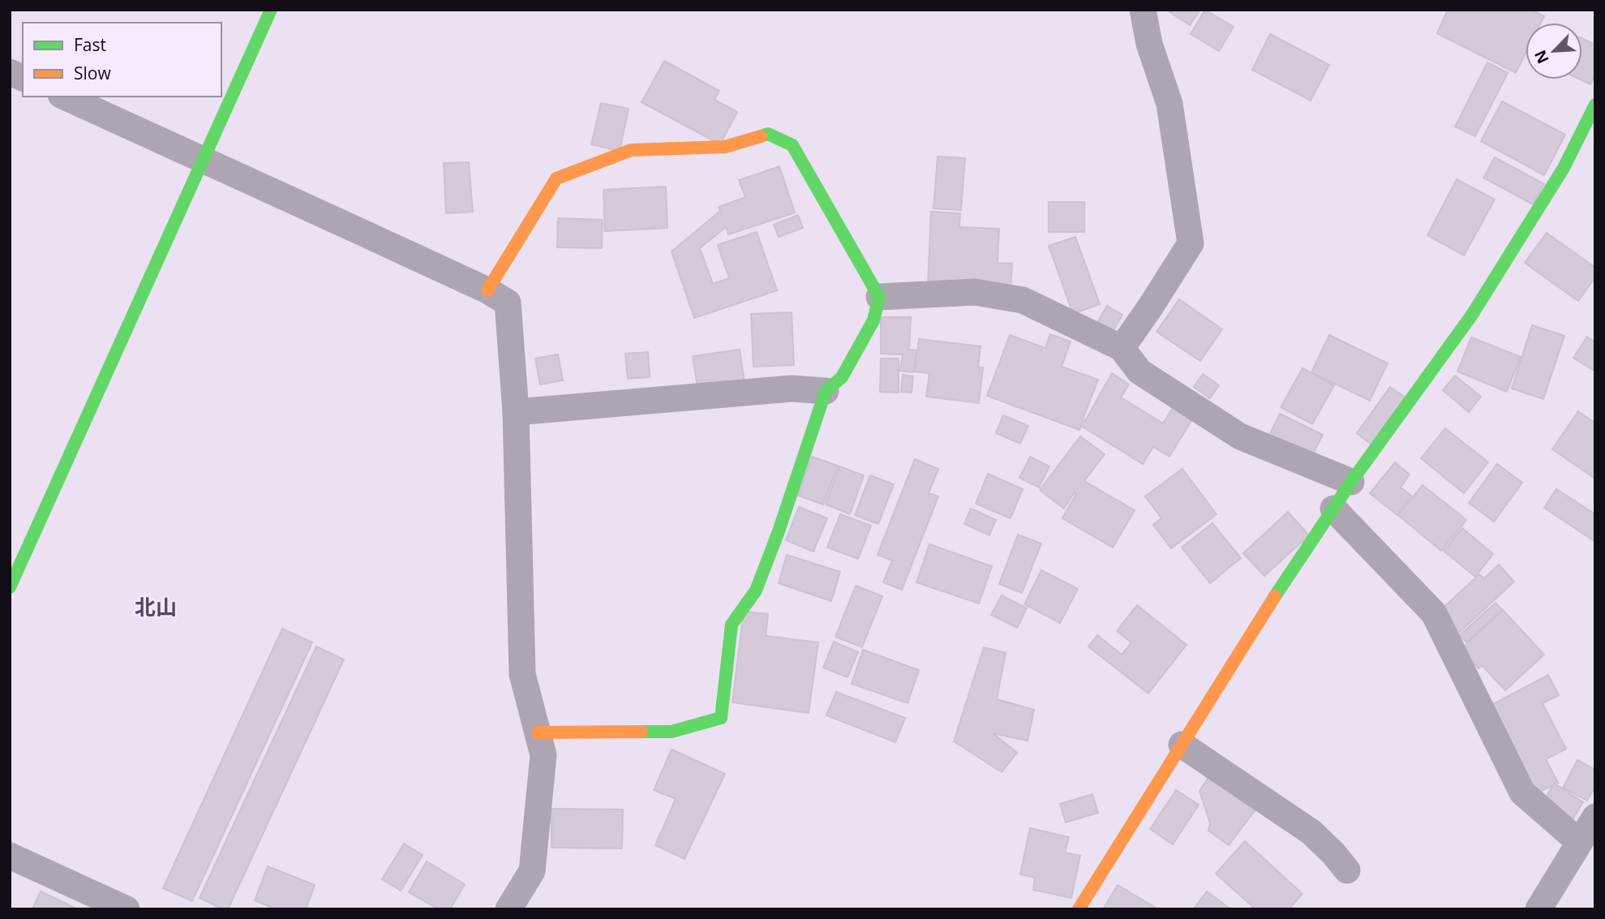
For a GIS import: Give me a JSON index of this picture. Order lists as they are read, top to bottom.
{
  "districts": ["北山"],
  "legend": ["Fast", "Slow"],
  "north": "bottom left"
}
